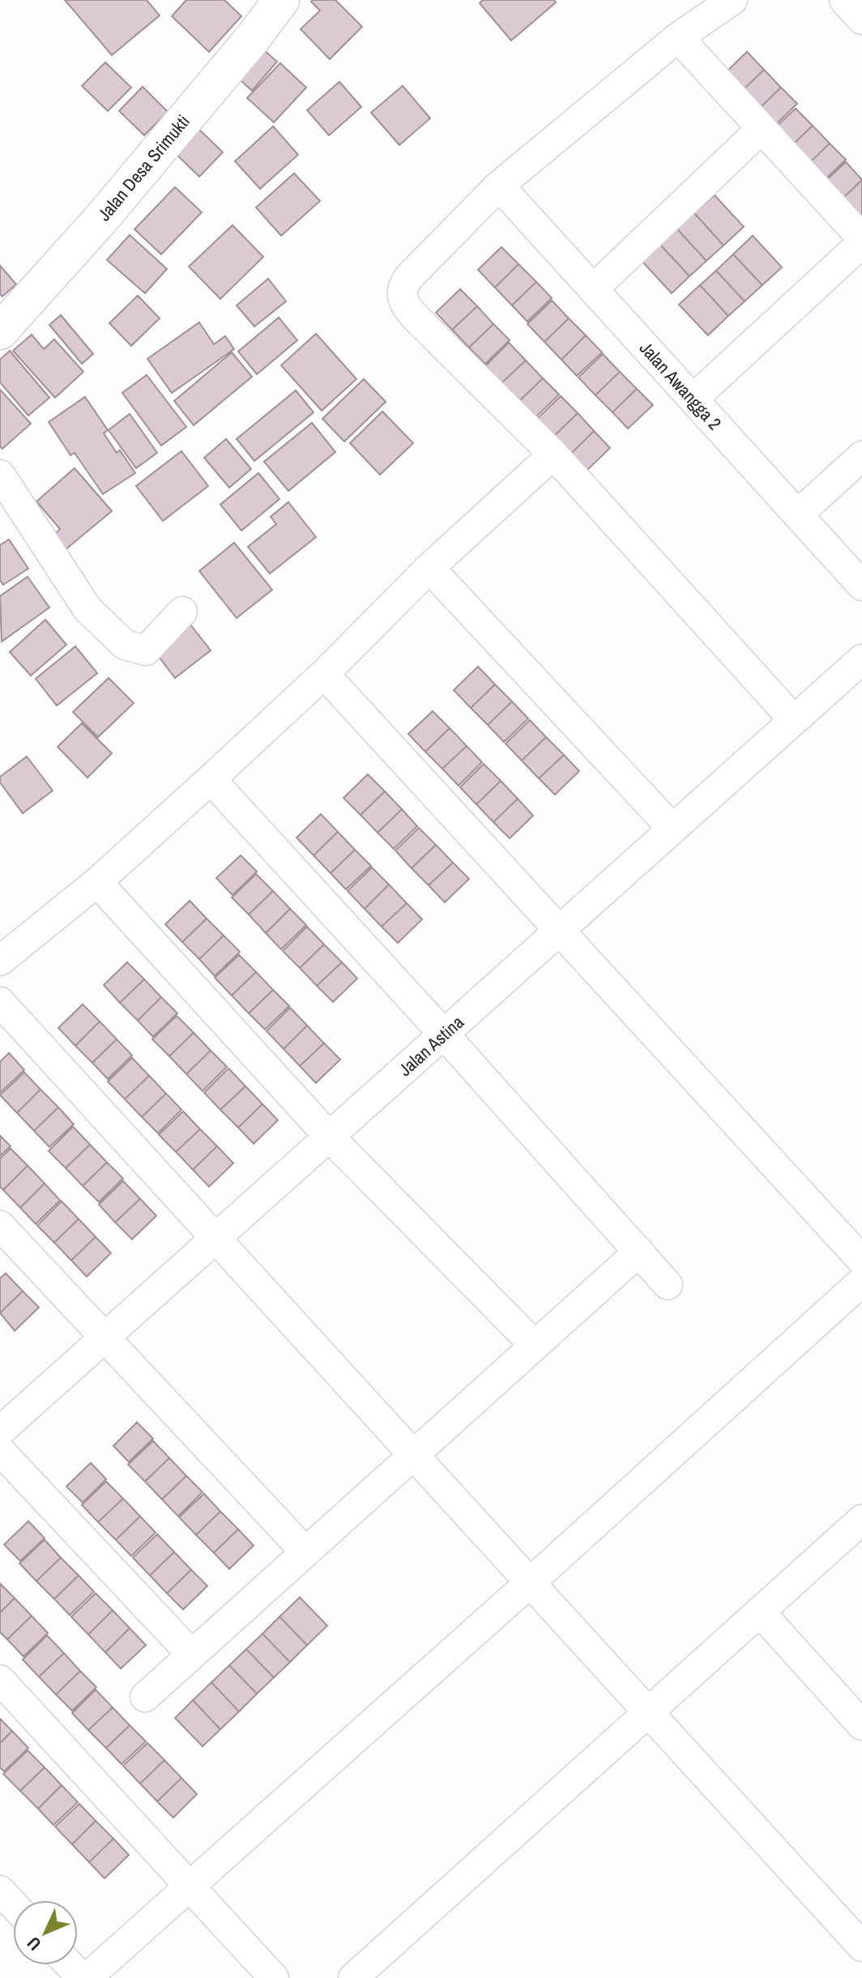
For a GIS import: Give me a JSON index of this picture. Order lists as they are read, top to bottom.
{
  "streets": {
    "street": ["Jalan Desa Srimukti", "Jalan Awangga 2", "Jalan Astina"]
  },
  "north": "bottom left"
}
